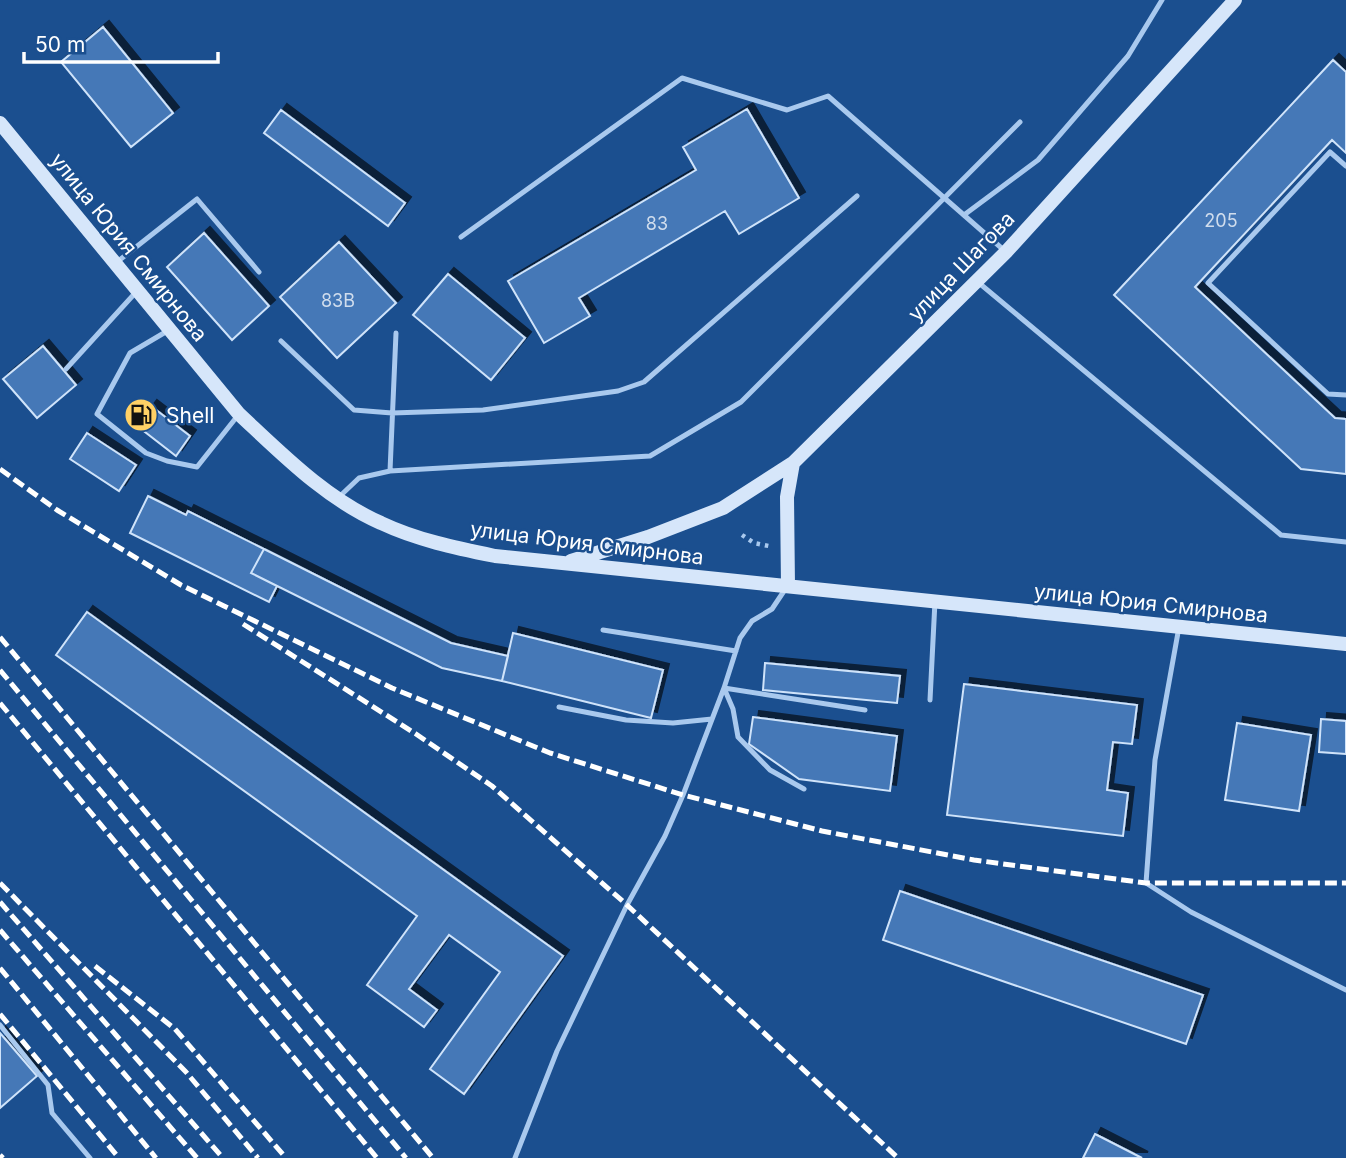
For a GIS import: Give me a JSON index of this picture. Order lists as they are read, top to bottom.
{
  "streets": {
    "main road": ["улица Юрия Смирнова", "улица Шагова"]
  },
  "crossings": [
    ["улица Юрия Смирнова", "улица Шагова"]
  ],
  "places": {
    "fuel station": ["Shell"]
  },
  "house_numbers": ["205", "83", "83В"],
  "scale_bar": "50 m"
}
